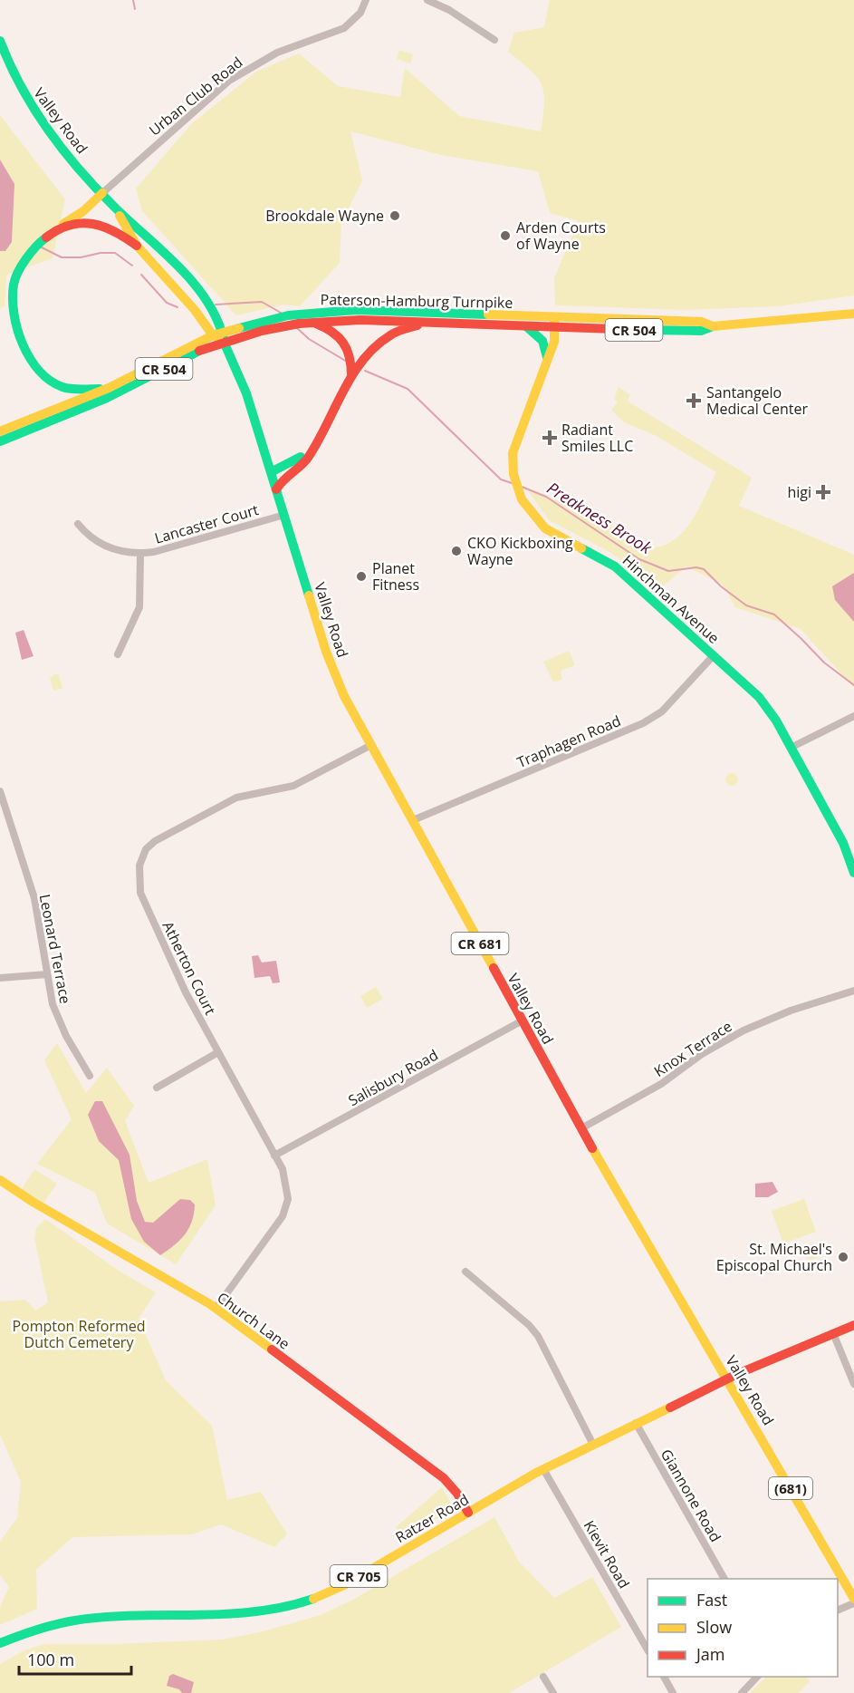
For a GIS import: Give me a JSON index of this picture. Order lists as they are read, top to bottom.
{
  "streets": {
    "main road": [
      "Valley Road",
      "Paterson-Hamburg Turnpike",
      "CR 504",
      "Hinchman Avenue",
      "CR 681",
      "Church Lane",
      "(681)",
      "Ratzer Road",
      "CR 705"
    ],
    "street": [
      "Urban Club Road",
      "Lancaster Court",
      "Traphagen Road",
      "Leonard Terrace",
      "Atherton Court",
      "Knox Terrace",
      "Salisbury Road",
      "Giannone Road",
      "Kievit Road"
    ]
  },
  "crossings": [
    ["Urban Club Road", "Valley Road"],
    ["Valley Road", "Paterson-Hamburg Turnpike"],
    ["Valley Road", "CR 504"],
    ["Valley Road", "Lancaster Court"],
    ["Valley Road", "Traphagen Road"],
    ["Valley Road", "Atherton Court"],
    ["Valley Road", "Knox Terrace"],
    ["Valley Road", "Salisbury Road"],
    ["Valley Road", "Ratzer Road"],
    ["Paterson-Hamburg Turnpike", "CR 504"],
    ["Paterson-Hamburg Turnpike", "Hinchman Avenue"],
    ["CR 504", "Hinchman Avenue"],
    ["Hinchman Avenue", "Traphagen Road"],
    ["Atherton Court", "Salisbury Road"],
    ["Atherton Court", "Church Lane"],
    ["Church Lane", "Ratzer Road"],
    ["Giannone Road", "Ratzer Road"],
    ["Ratzer Road", "Kievit Road"]
  ],
  "water": ["Preakness Brook"],
  "parks": ["Pompton Reformed Dutch Cemetery"],
  "places": {
    "other": [
      "Brookdale Wayne",
      "Arden Courts of Wayne",
      "CKO Kickboxing Wayne",
      "Planet Fitness",
      "St. Michael's Episcopal Church"
    ],
    "health": ["Santangelo Medical Center", "Radiant Smiles LLC", "higi"]
  },
  "legend": ["Fast", "Slow", "Jam"],
  "scale_bar": "100 m"
}
